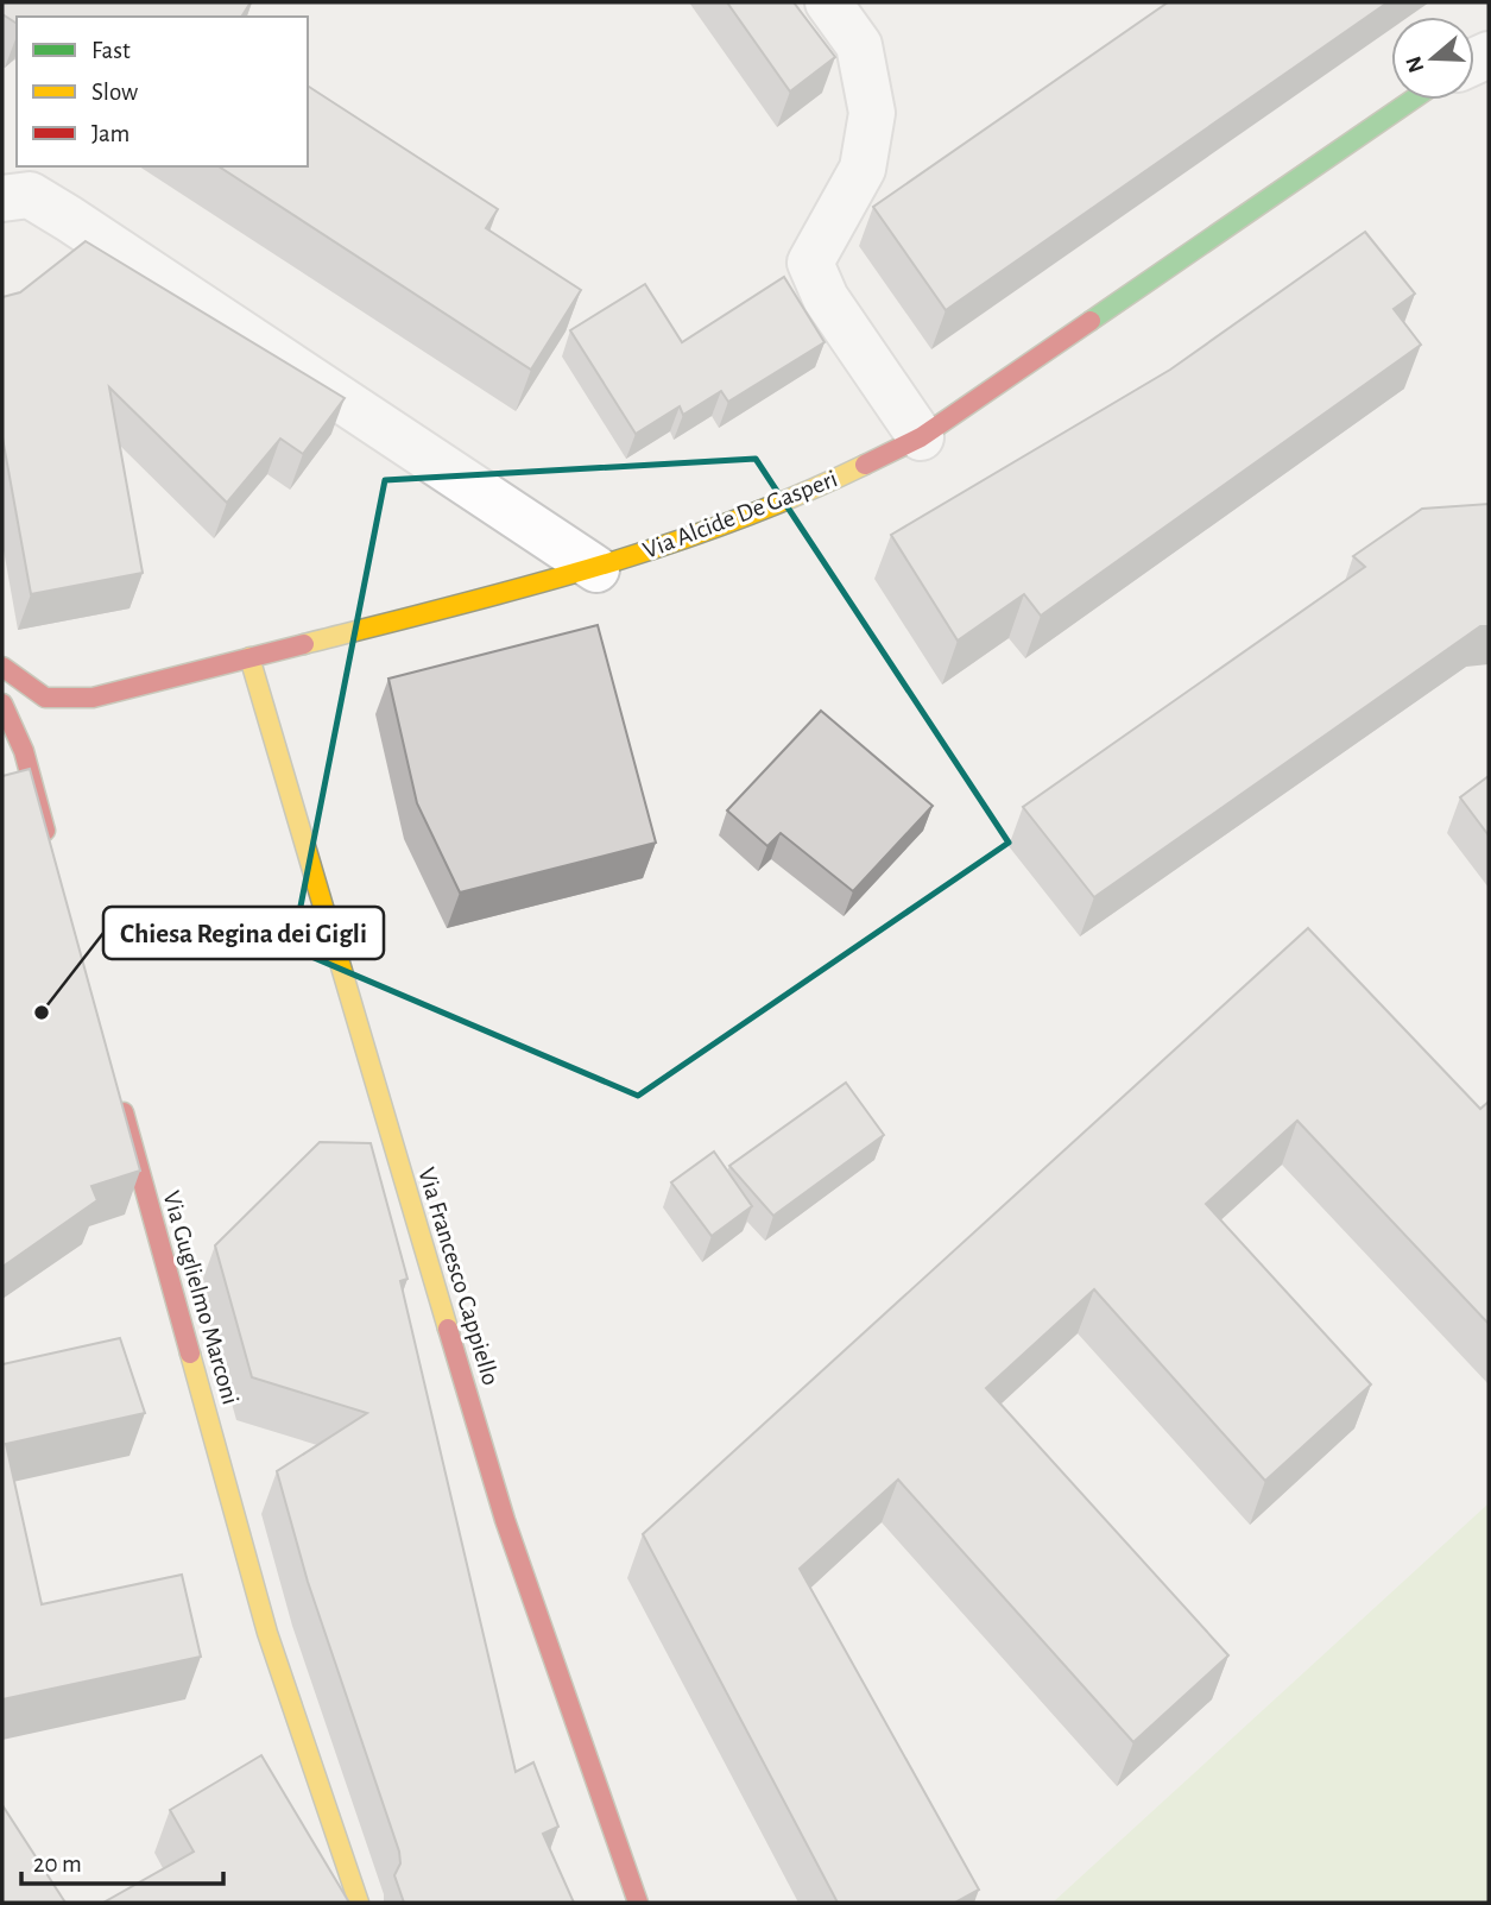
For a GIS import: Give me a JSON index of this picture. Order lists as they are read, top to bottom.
{
  "streets": {
    "street": ["Via Alcide De Gasperi", "Via Francesco Cappiello", "Via Guglielmo Marconi"]
  },
  "crossings": [
    ["Via Alcide De Gasperi", "Via Francesco Cappiello"]
  ],
  "places": ["Chiesa Regina dei Gigli"],
  "legend": ["Fast", "Slow", "Jam"],
  "scale_bar": "20 m",
  "north": "left"
}
